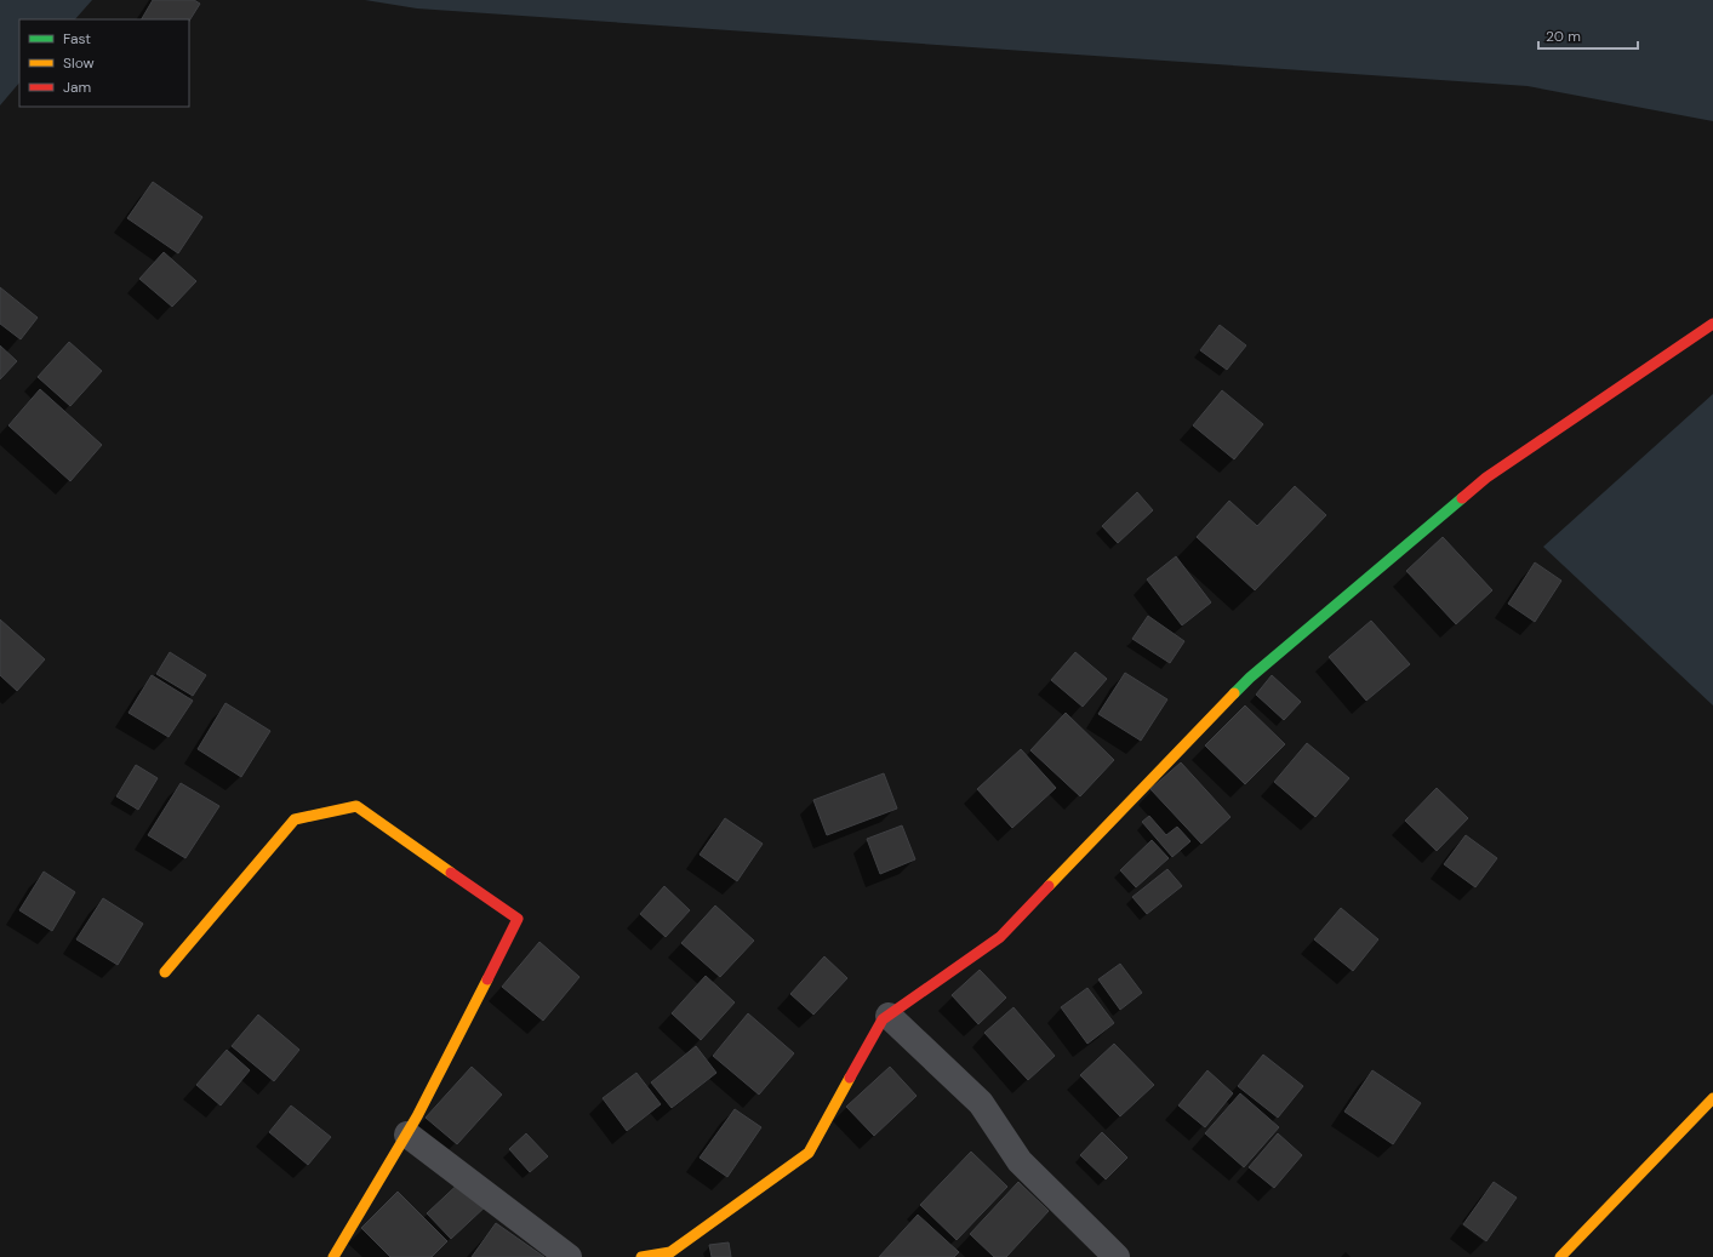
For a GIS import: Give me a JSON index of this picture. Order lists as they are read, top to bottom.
{
  "legend": ["Fast", "Slow", "Jam"],
  "scale_bar": "20 m"
}
